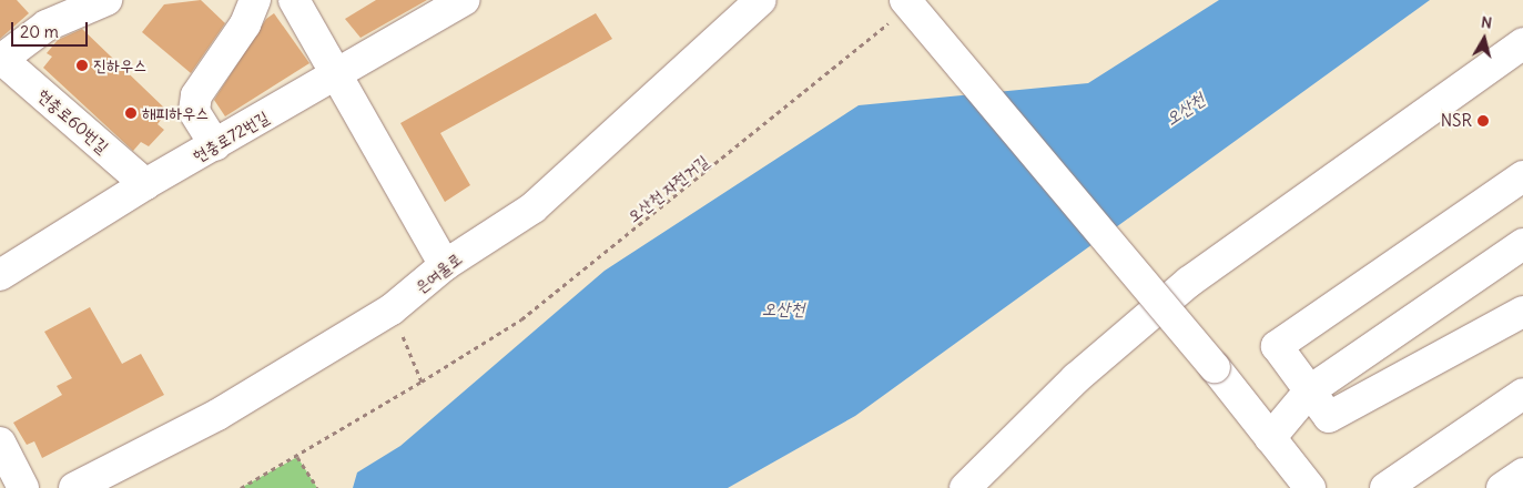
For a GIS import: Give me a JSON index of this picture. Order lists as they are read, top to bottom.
{
  "streets": {
    "street": ["현충로60번길", "현충로72번길", "은여울로"],
    "path": ["오산천 자전거길"]
  },
  "crossings": [
    ["현충로60번길", "현충로72번길"]
  ],
  "water": ["오산천"],
  "places": ["진하우스", "해피하우스", "NSR"],
  "scale_bar": "20 m",
  "north": "top"
}
